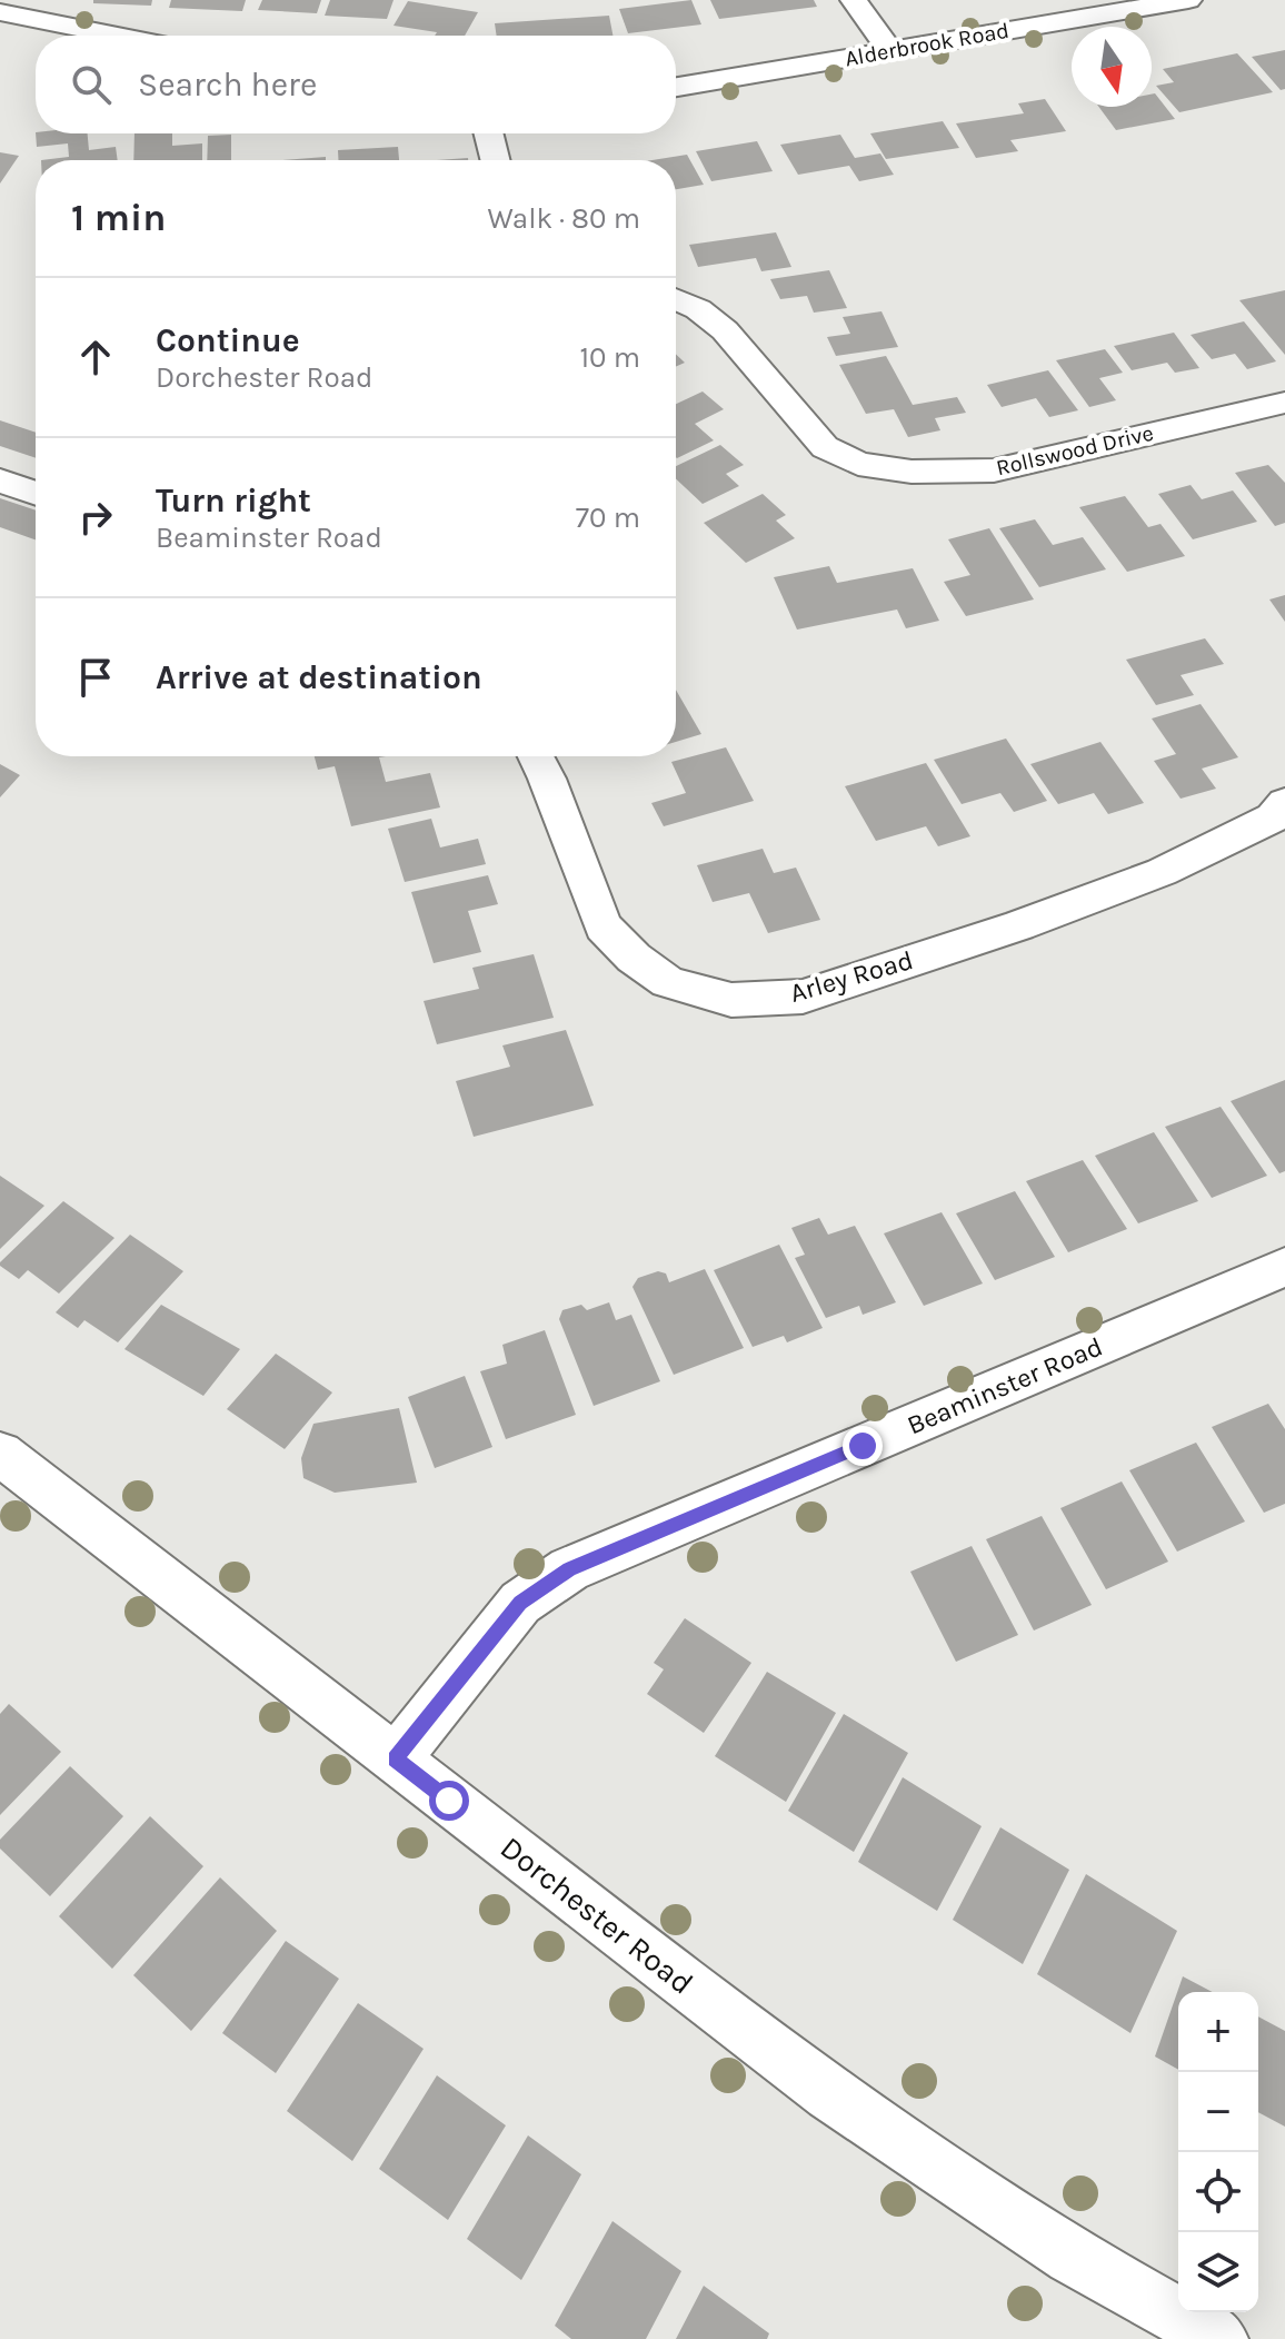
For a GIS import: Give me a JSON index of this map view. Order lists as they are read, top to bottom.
{
  "streets": {
    "street": [
      "Alderbrook Road",
      "Rollswood Drive",
      "Arley Road",
      "Beaminster Road",
      "Dorchester Road"
    ]
  },
  "crossings": [
    ["Beaminster Road", "Dorchester Road"]
  ],
  "north": "bottom",
  "page": {
    "search": "Search here",
    "heading": ["1 min", "Walk · 80 m"],
    "list": [
      ["Continue", "Dorchester Road", "10 m"],
      ["Turn right", "Beaminster Road", "70 m"],
      "Arrive at destination"
    ],
    "map_buttons": ["+", "−"]
  }
}
